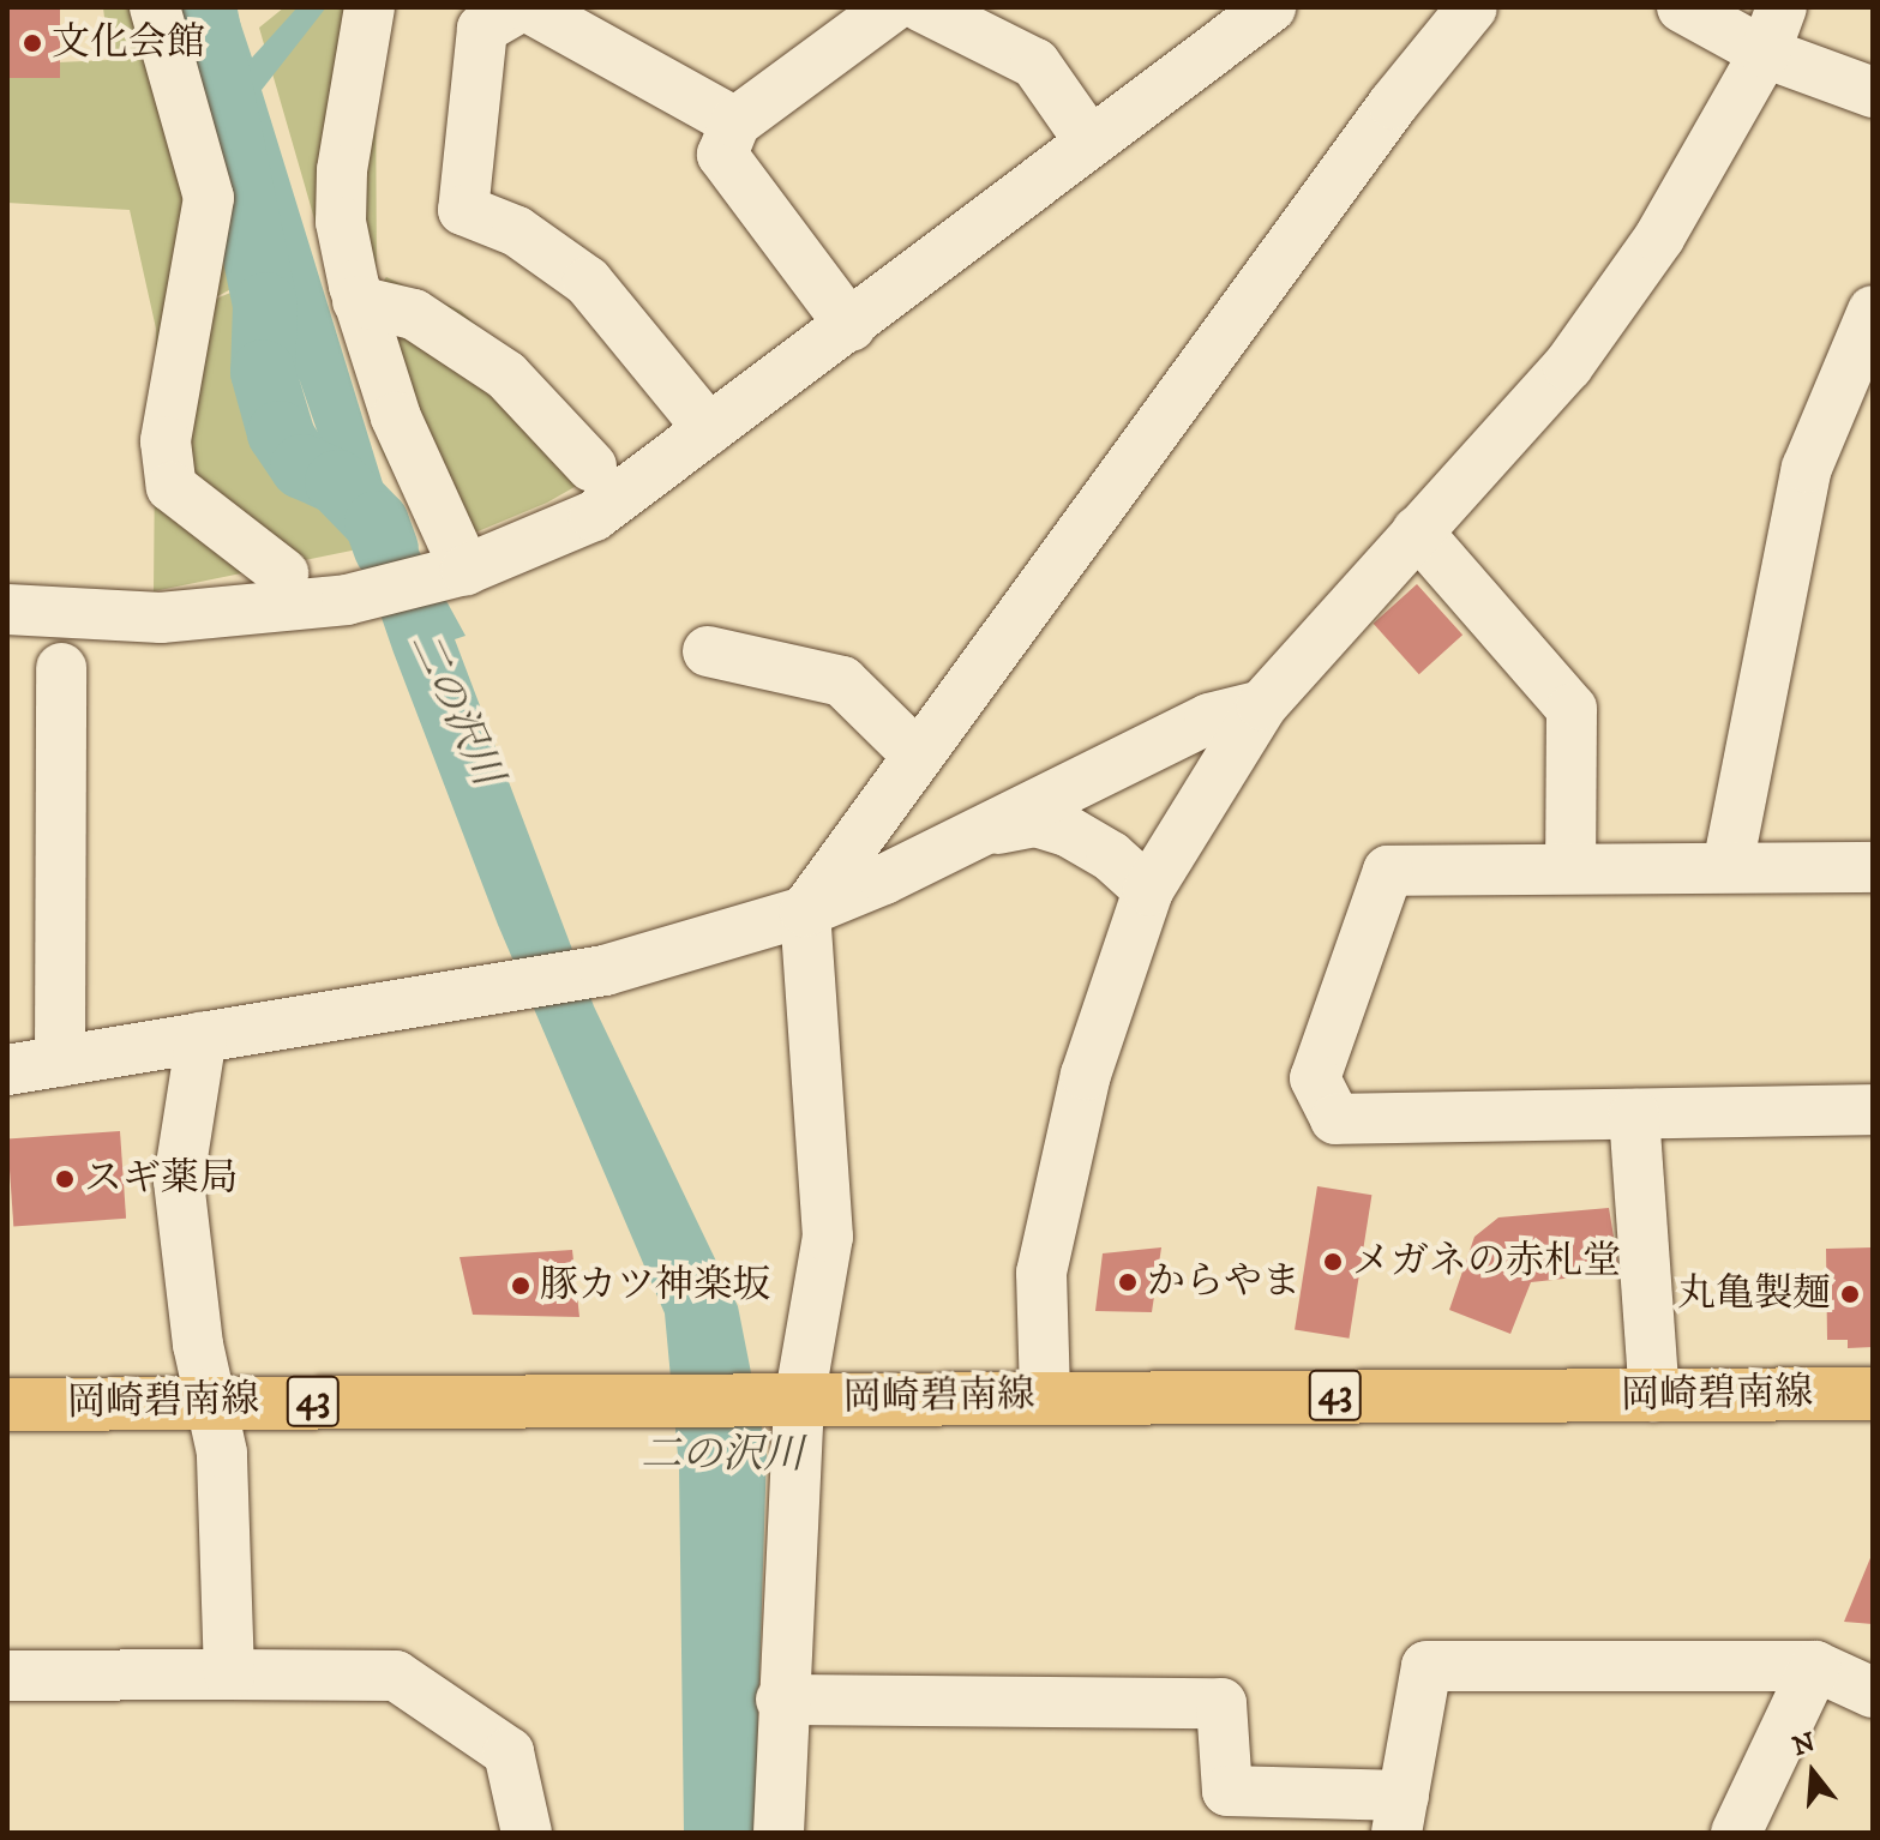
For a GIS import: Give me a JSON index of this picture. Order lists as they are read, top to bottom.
{
  "streets": {
    "main road": ["43", "岡崎碧南線"]
  },
  "water": ["二の沢川"],
  "places": [
    "文化会館",
    "スギ薬局",
    "メガネの赤札堂",
    "からやま",
    "豚カツ神楽坂",
    "丸亀製麺"
  ],
  "north": "top"
}
